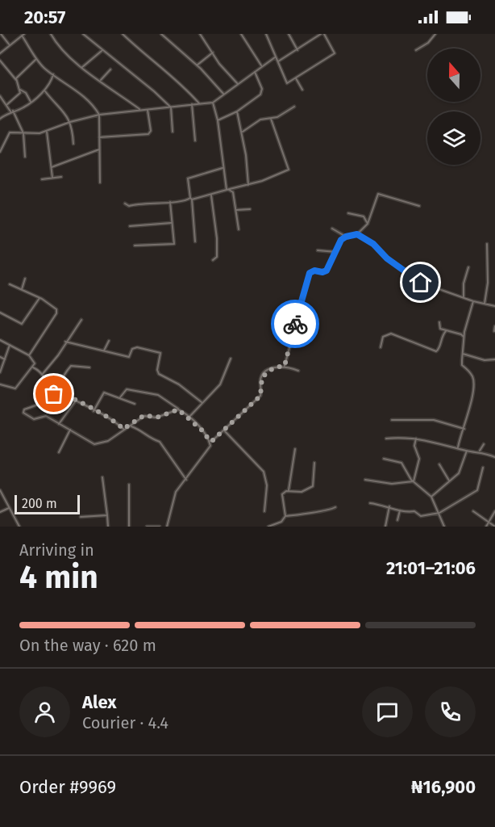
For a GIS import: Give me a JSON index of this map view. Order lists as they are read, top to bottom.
{
  "scale_bar": "200 m",
  "north": "top",
  "page": {
    "status": "20:57",
    "scale": "200 m",
    "heading": ["4 min", "Arriving in", "21:01–21:06"],
    "panel": [
      "Alex",
      "Courier · 4.4",
      "Order #9969",
      "₦16,900"
    ],
    "bar": "On the way · 620 m"
  }
}
